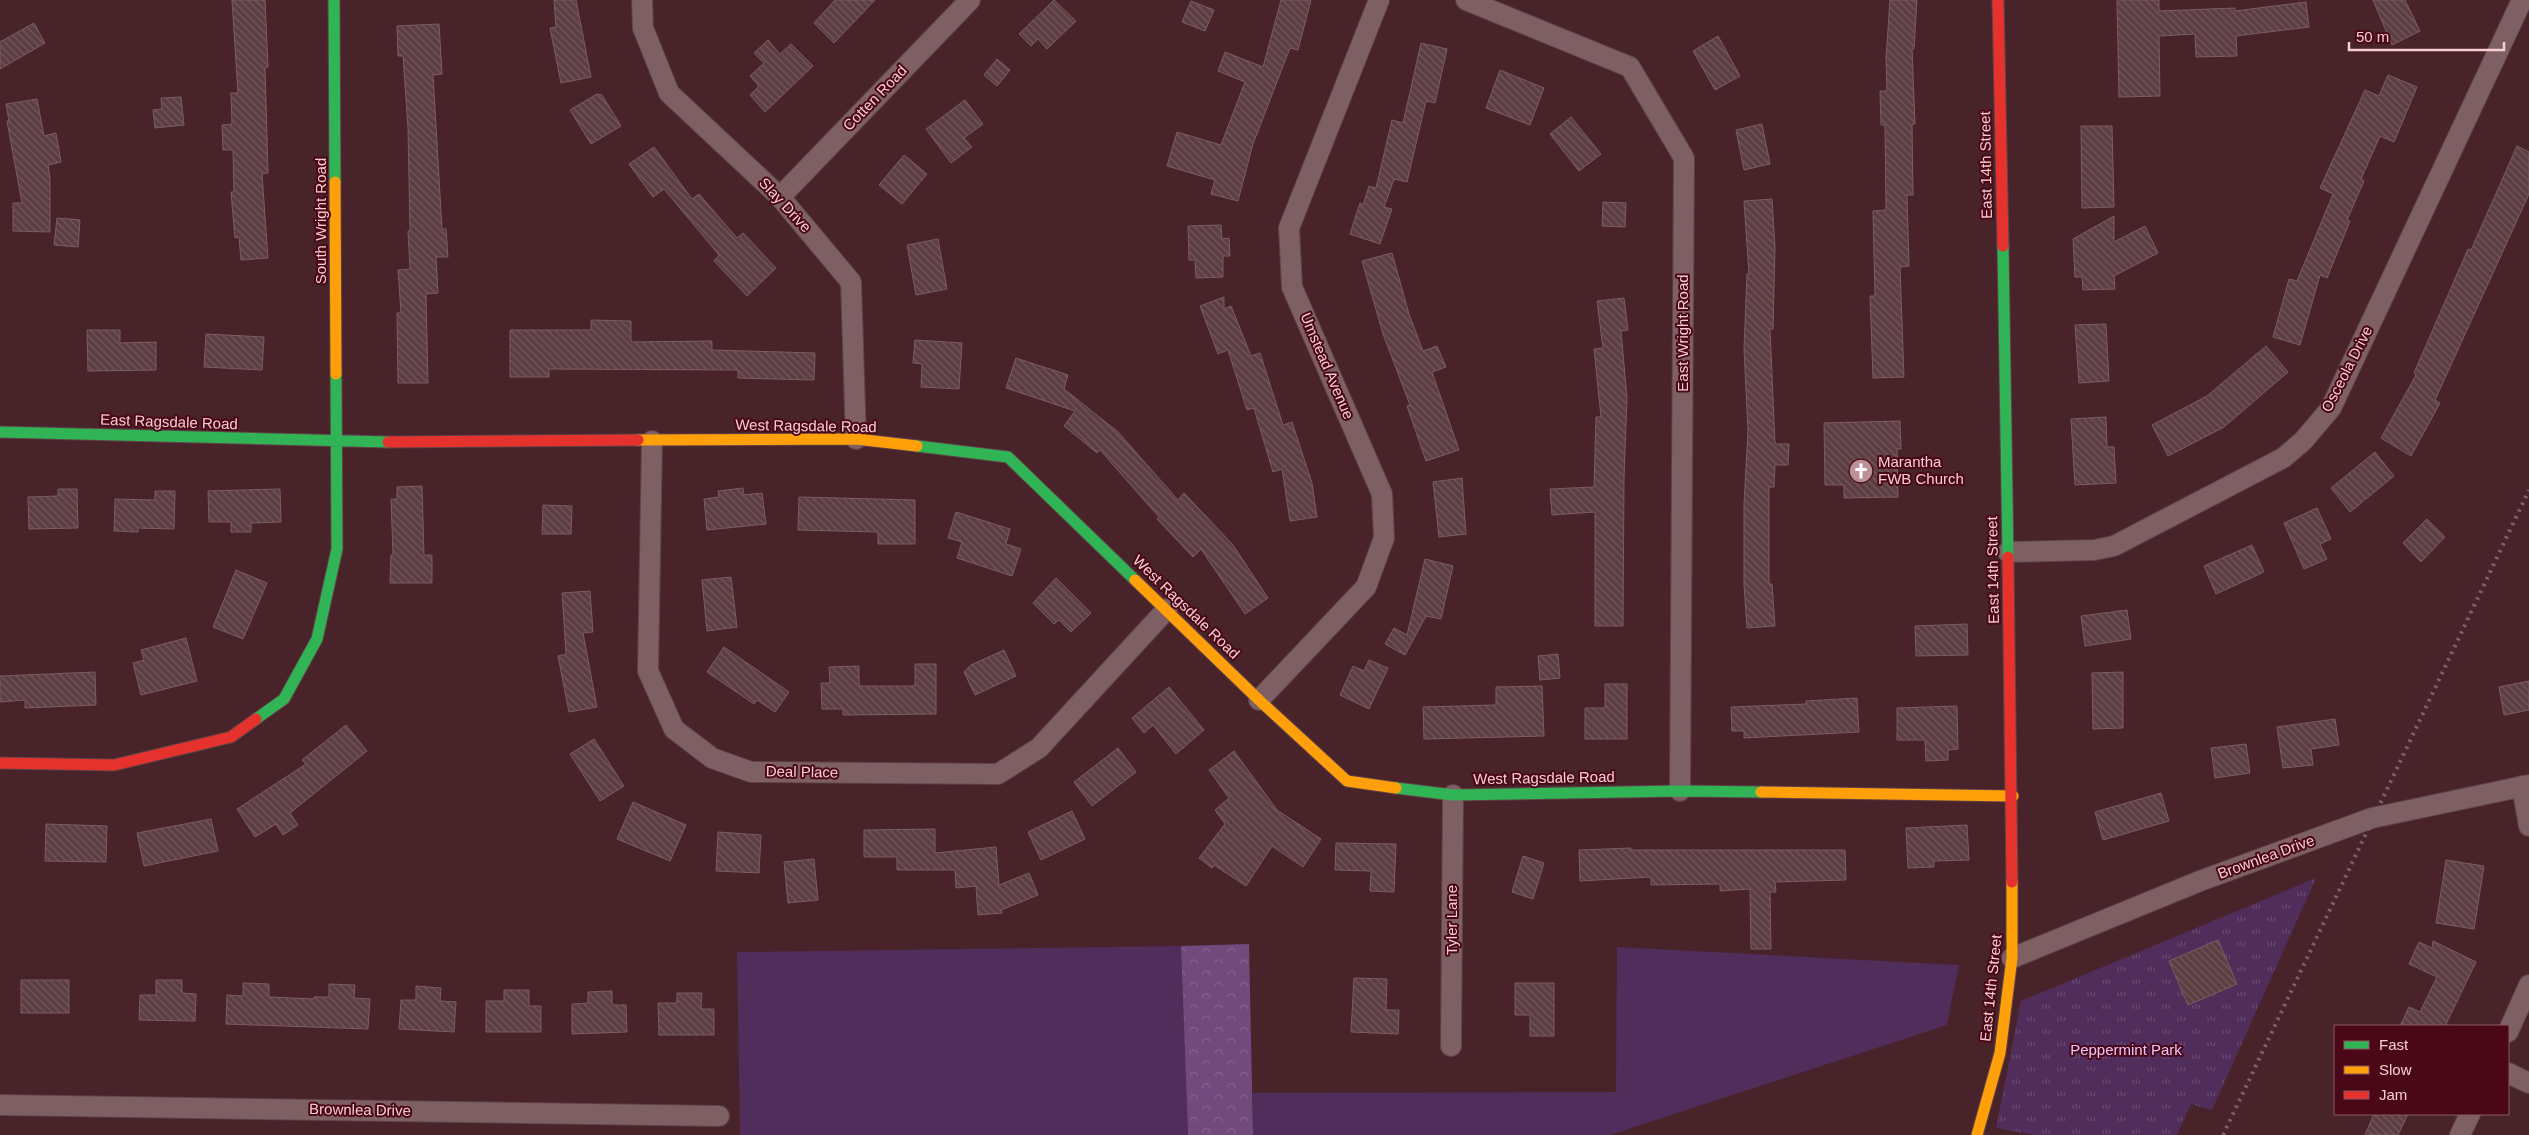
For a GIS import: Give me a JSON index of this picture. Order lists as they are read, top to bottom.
{
  "streets": {
    "street": [
      "Cotten Road",
      "East 14th Street",
      "Slay Drive",
      "South Wright Road",
      "East Wright Road",
      "Umstead Avenue",
      "Osceola Drive",
      "East Ragsdale Road",
      "West Ragsdale Road",
      "Deal Place",
      "Brownlea Drive",
      "Tyler Lane"
    ]
  },
  "crossings": [
    ["Cotten Road", "Slay Drive"],
    ["East 14th Street", "Osceola Drive"],
    ["East 14th Street", "West Ragsdale Road"],
    ["East 14th Street", "Brownlea Drive"],
    ["Slay Drive", "West Ragsdale Road"],
    ["South Wright Road", "East Ragsdale Road"],
    ["South Wright Road", "West Ragsdale Road"],
    ["East Wright Road", "West Ragsdale Road"],
    ["Umstead Avenue", "West Ragsdale Road"],
    ["East Ragsdale Road", "West Ragsdale Road"],
    ["West Ragsdale Road", "Deal Place"],
    ["West Ragsdale Road", "Tyler Lane"]
  ],
  "parks": ["Peppermint Park"],
  "places": {
    "church": ["Marantha FWB Church"]
  },
  "legend": ["Fast", "Slow", "Jam"],
  "scale_bar": "50 m"
}
